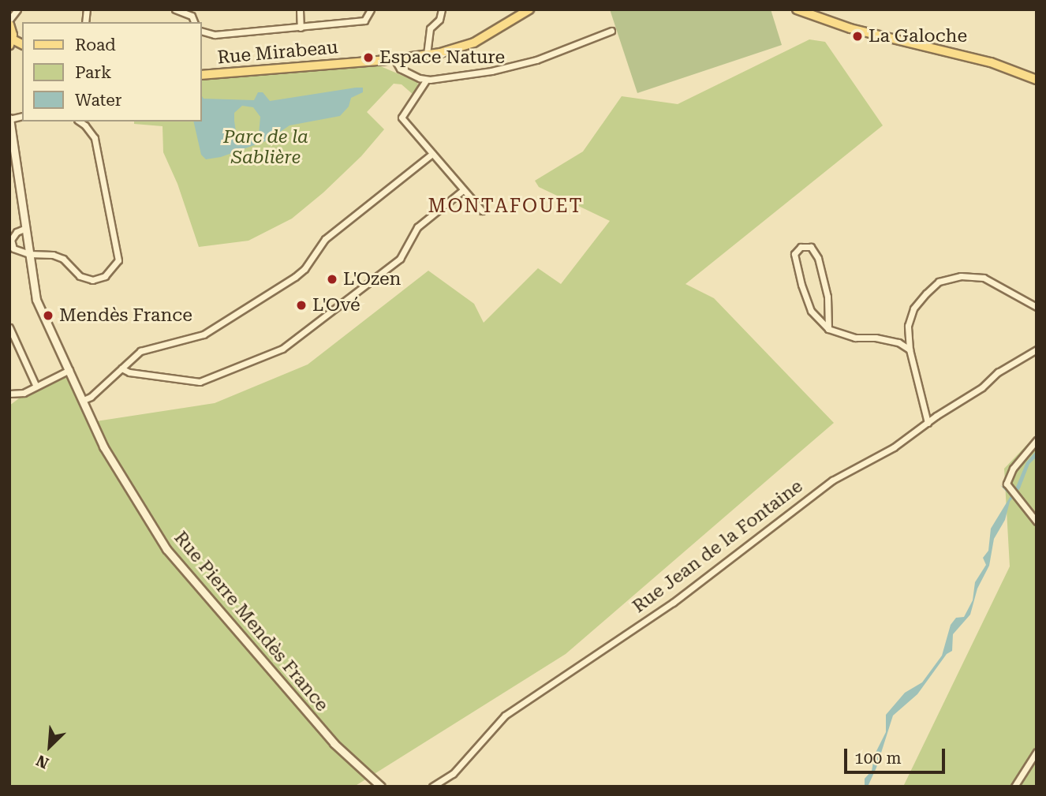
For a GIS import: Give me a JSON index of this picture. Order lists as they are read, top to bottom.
{
  "streets": {
    "main road": ["Rue Mirabeau"],
    "street": ["Rue Jean de la Fontaine", "Rue Pierre Mendès France"]
  },
  "districts": ["MONTAFOUET"],
  "parks": ["Parc de la Sablière"],
  "places": [
    "La Galoche",
    "Espace Nature",
    "L'Ozen",
    "L'Ové",
    "Mendès France"
  ],
  "legend": ["Road", "Park", "Water"],
  "scale_bar": "100 m",
  "north": "bottom left"
}
